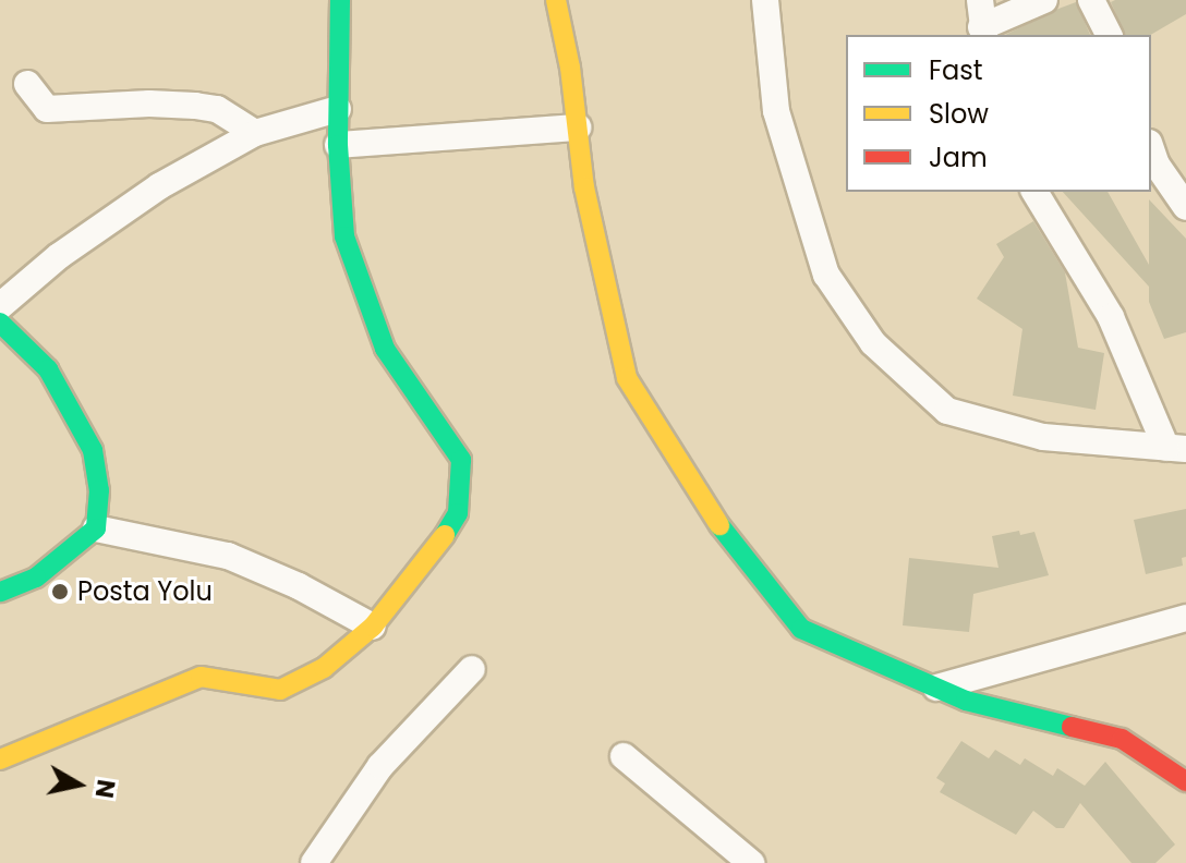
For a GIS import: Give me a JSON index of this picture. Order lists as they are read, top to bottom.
{
  "places": ["Posta Yolu"],
  "legend": ["Fast", "Slow", "Jam"],
  "north": "right"
}
